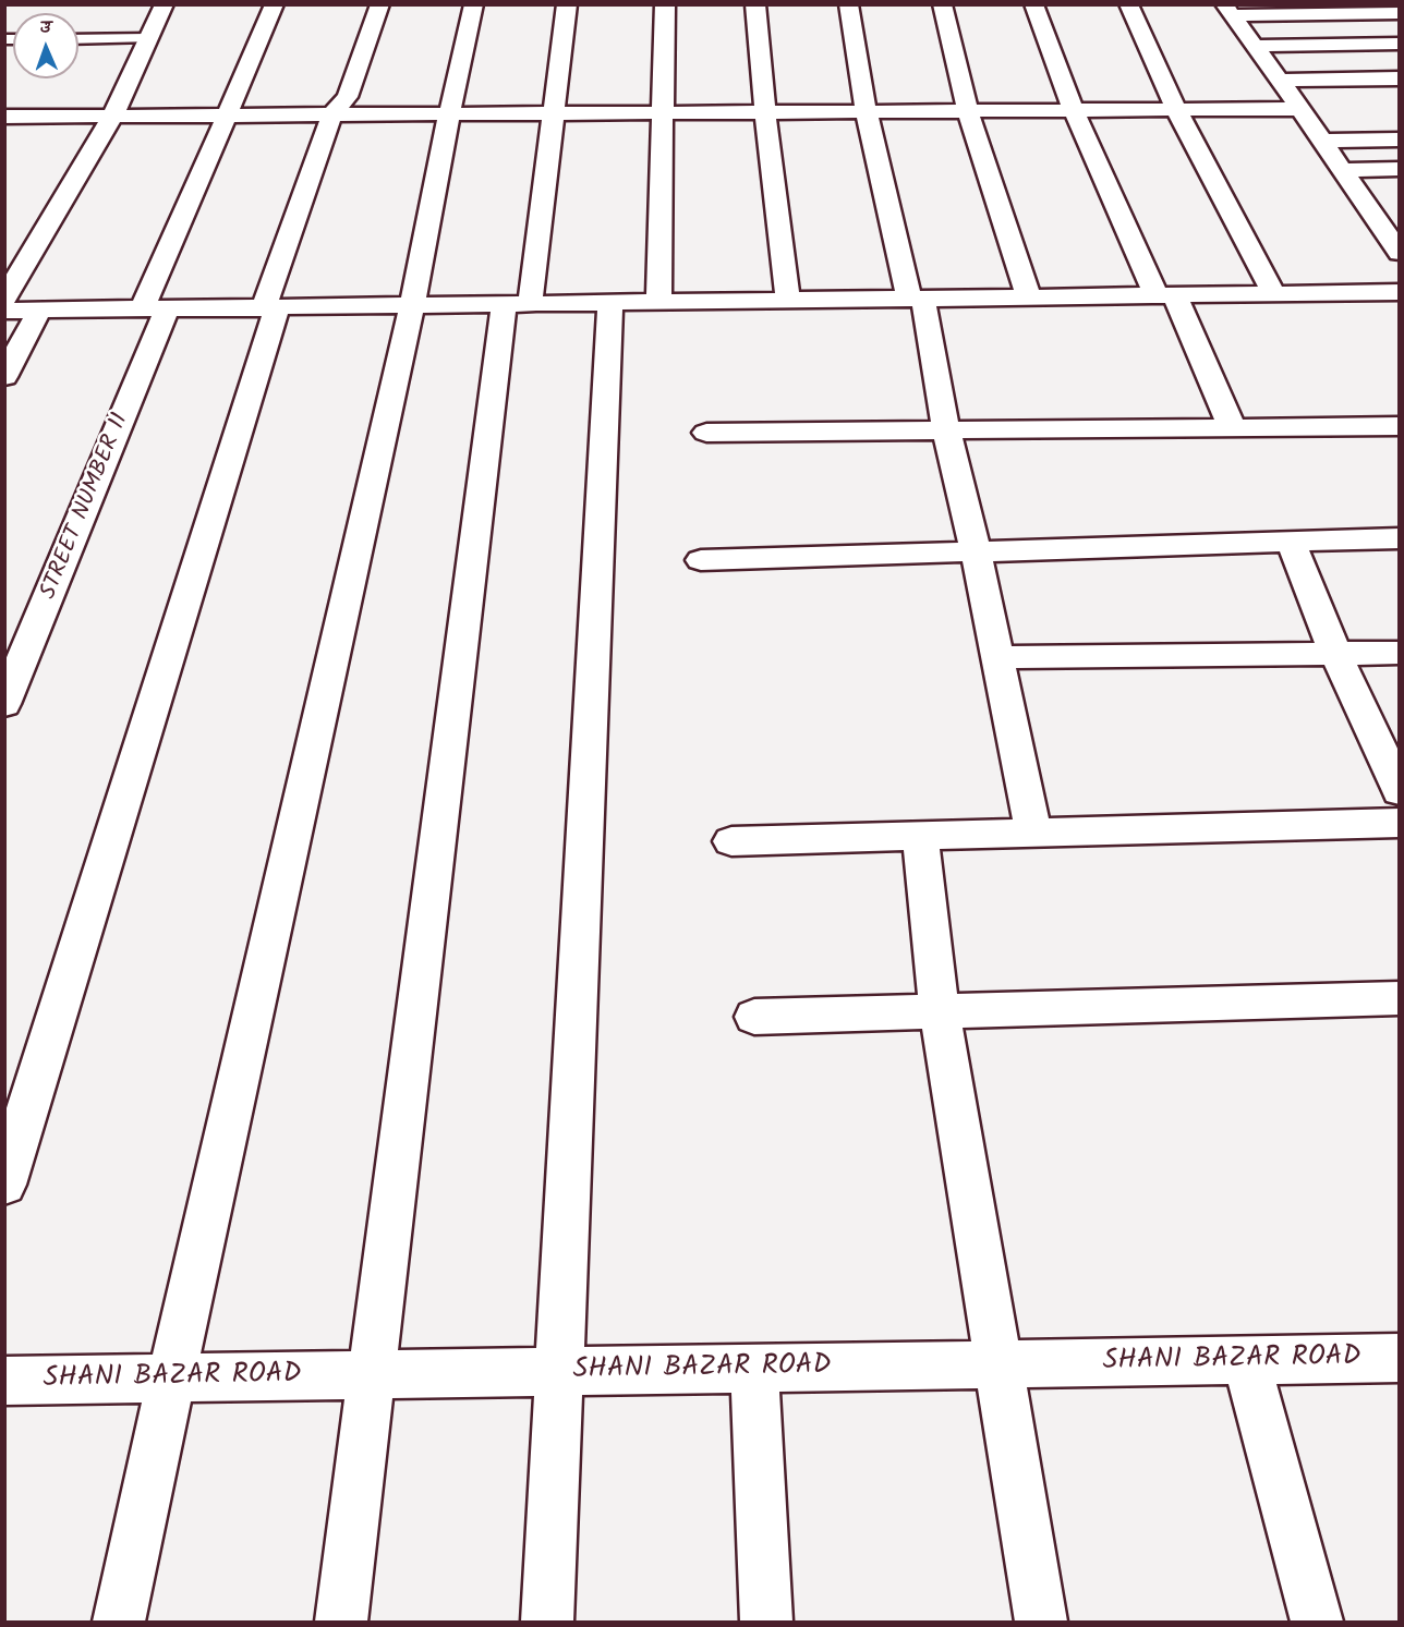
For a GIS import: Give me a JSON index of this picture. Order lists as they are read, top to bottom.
{
  "streets": {
    "street": ["STREET NUMBER 11", "SHANI BAZAR ROAD"]
  },
  "north": "top"
}
